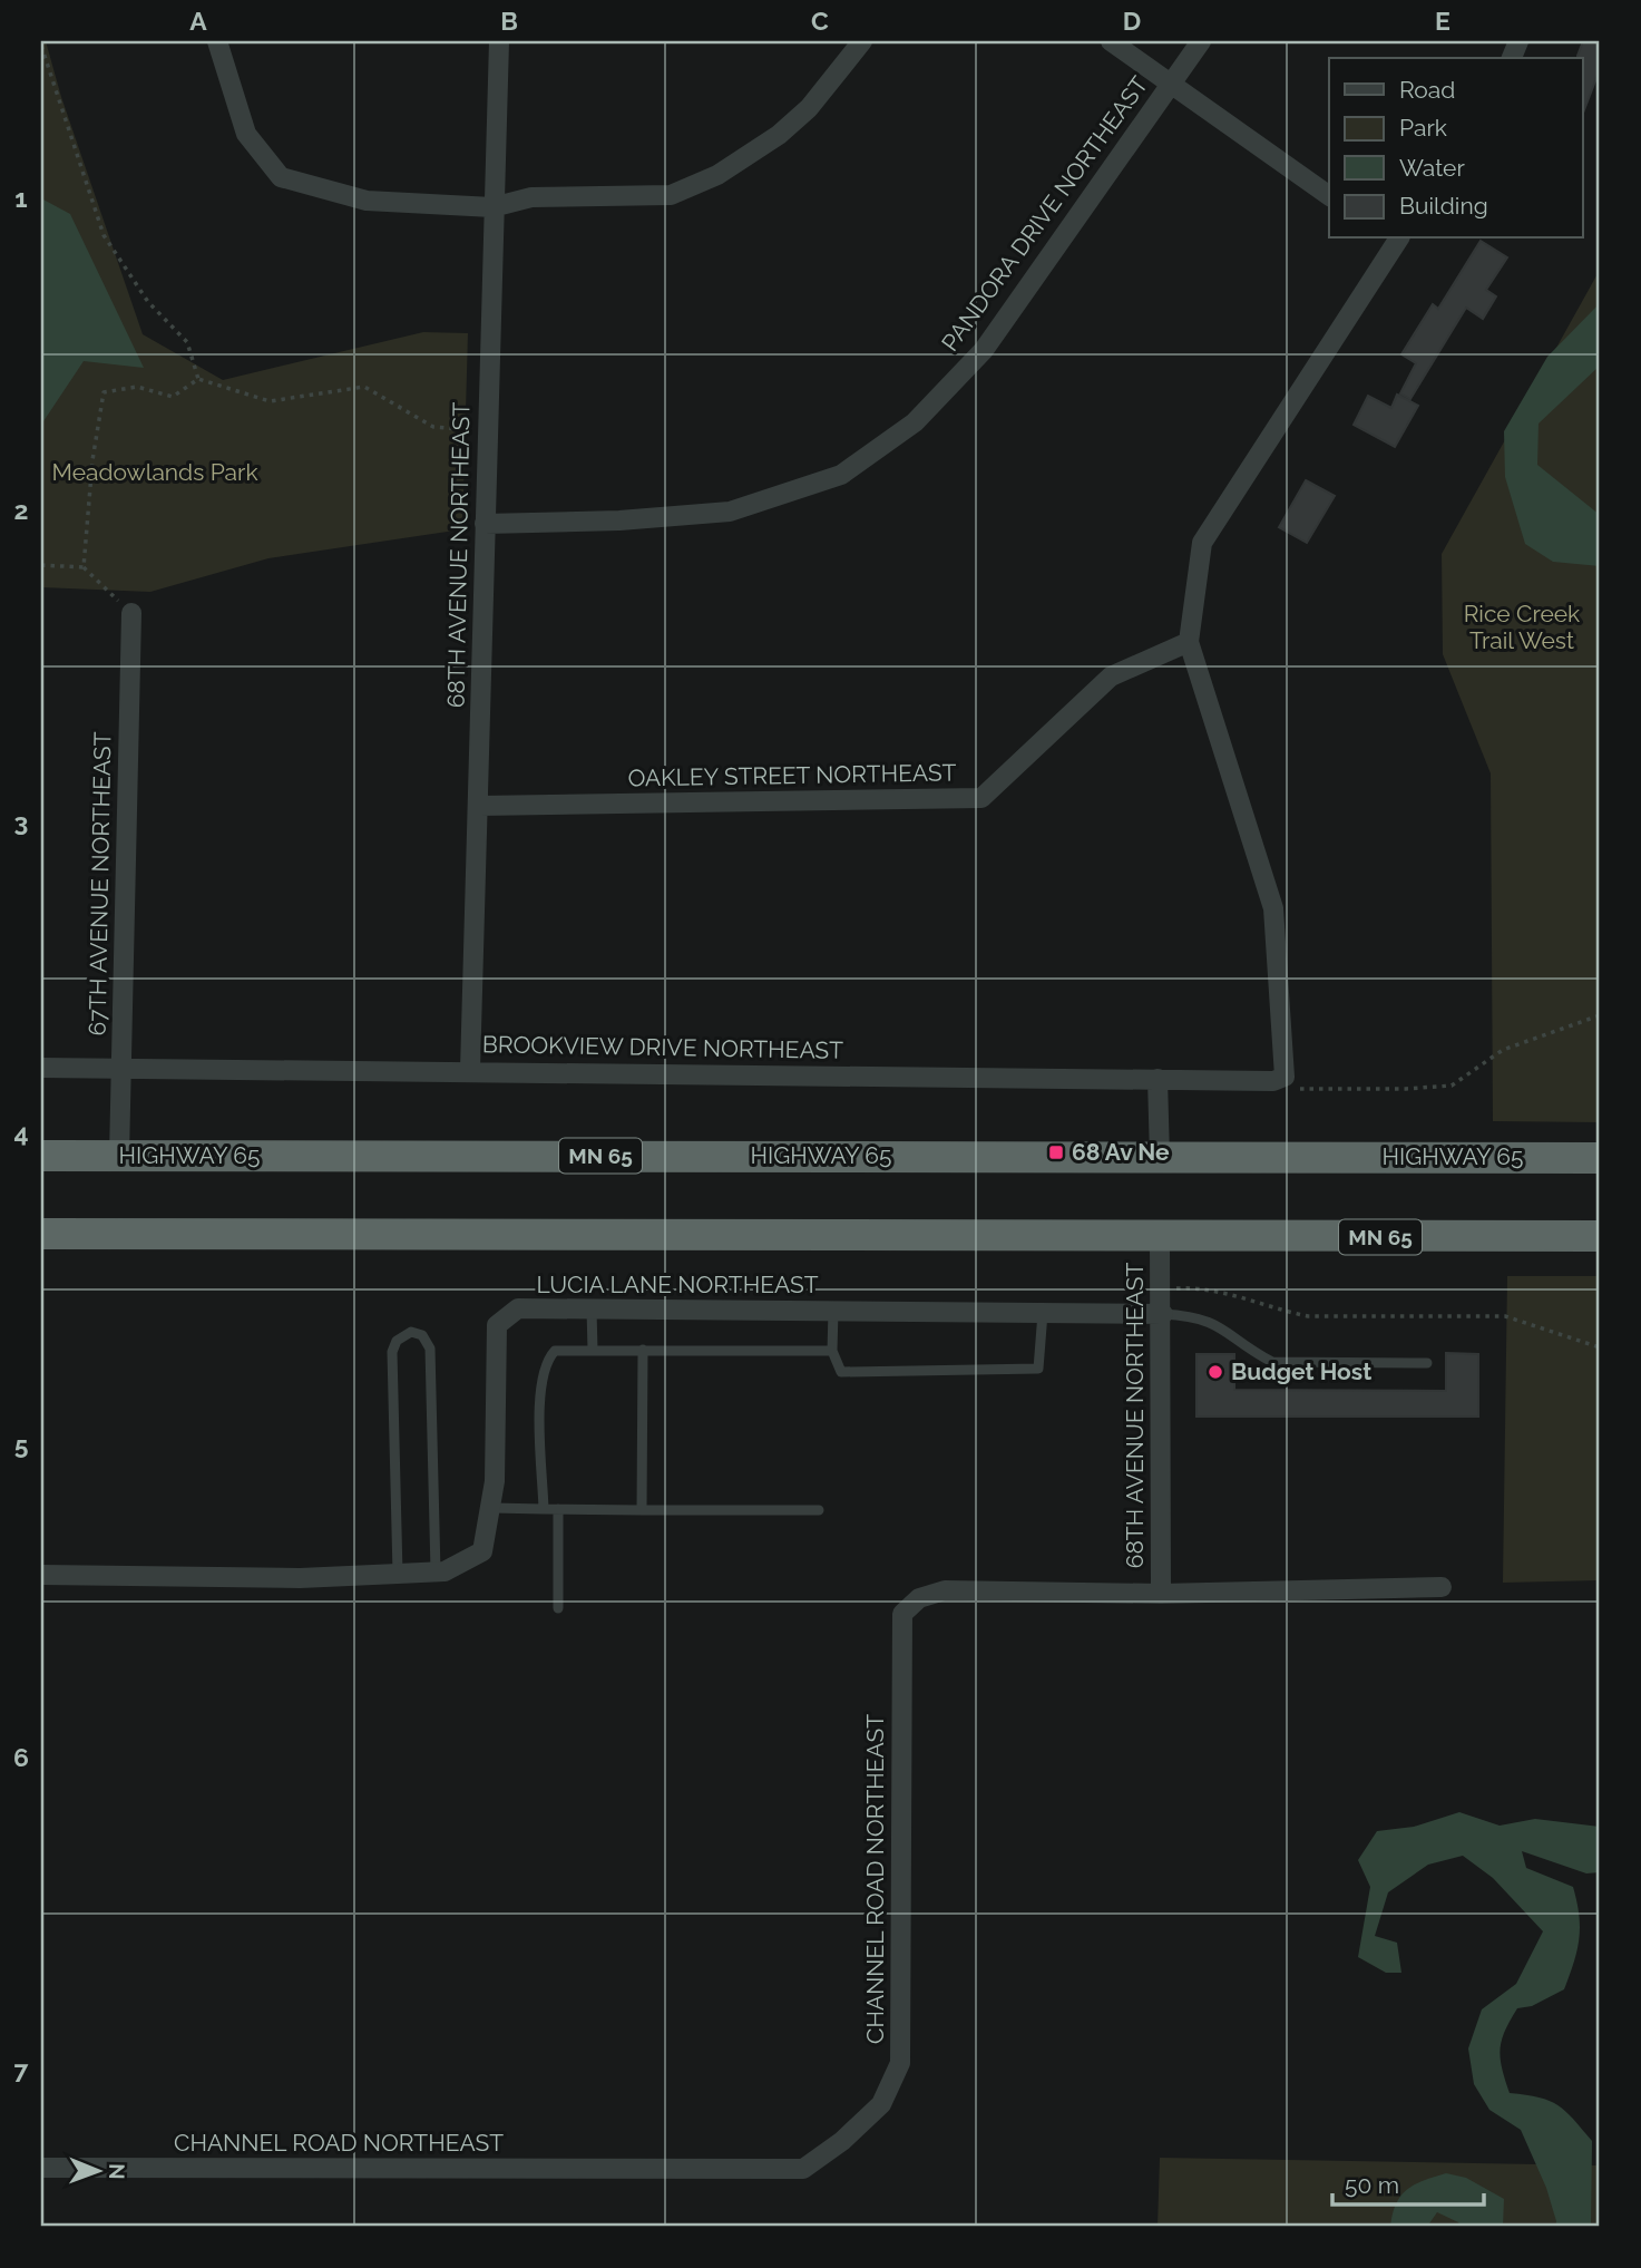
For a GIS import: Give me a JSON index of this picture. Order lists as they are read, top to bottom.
{
  "streets": {
    "highway": ["HIGHWAY 65", "MN 65"],
    "street": [
      "PANDORA DRIVE NORTHEAST",
      "68TH AVENUE NORTHEAST",
      "OAKLEY STREET NORTHEAST",
      "67TH AVENUE NORTHEAST",
      "BROOKVIEW DRIVE NORTHEAST",
      "LUCIA LANE NORTHEAST",
      "CHANNEL ROAD NORTHEAST"
    ]
  },
  "crossings": [
    ["PANDORA DRIVE NORTHEAST", "68TH AVENUE NORTHEAST"],
    ["68TH AVENUE NORTHEAST", "OAKLEY STREET NORTHEAST"],
    ["68TH AVENUE NORTHEAST", "BROOKVIEW DRIVE NORTHEAST"],
    ["68TH AVENUE NORTHEAST", "MN 65"],
    ["68TH AVENUE NORTHEAST", "LUCIA LANE NORTHEAST"],
    ["68TH AVENUE NORTHEAST", "CHANNEL ROAD NORTHEAST"],
    ["67TH AVENUE NORTHEAST", "BROOKVIEW DRIVE NORTHEAST"],
    ["67TH AVENUE NORTHEAST", "HIGHWAY 65"]
  ],
  "parks": ["Meadowlands Park", "Rice Creek Trail West"],
  "places": {
    "transit": ["68 Av Ne"],
    "other": ["Budget Host"]
  },
  "legend": [
    "Road",
    "Park",
    "Water",
    "Building"
  ],
  "scale_bar": "50 m",
  "north": "right",
  "grid": {
    "columns": [
      "A",
      "B",
      "C",
      "D",
      "E"
    ],
    "rows": [
      "1",
      "2",
      "3",
      "4",
      "5",
      "6",
      "7"
    ]
  }
}
